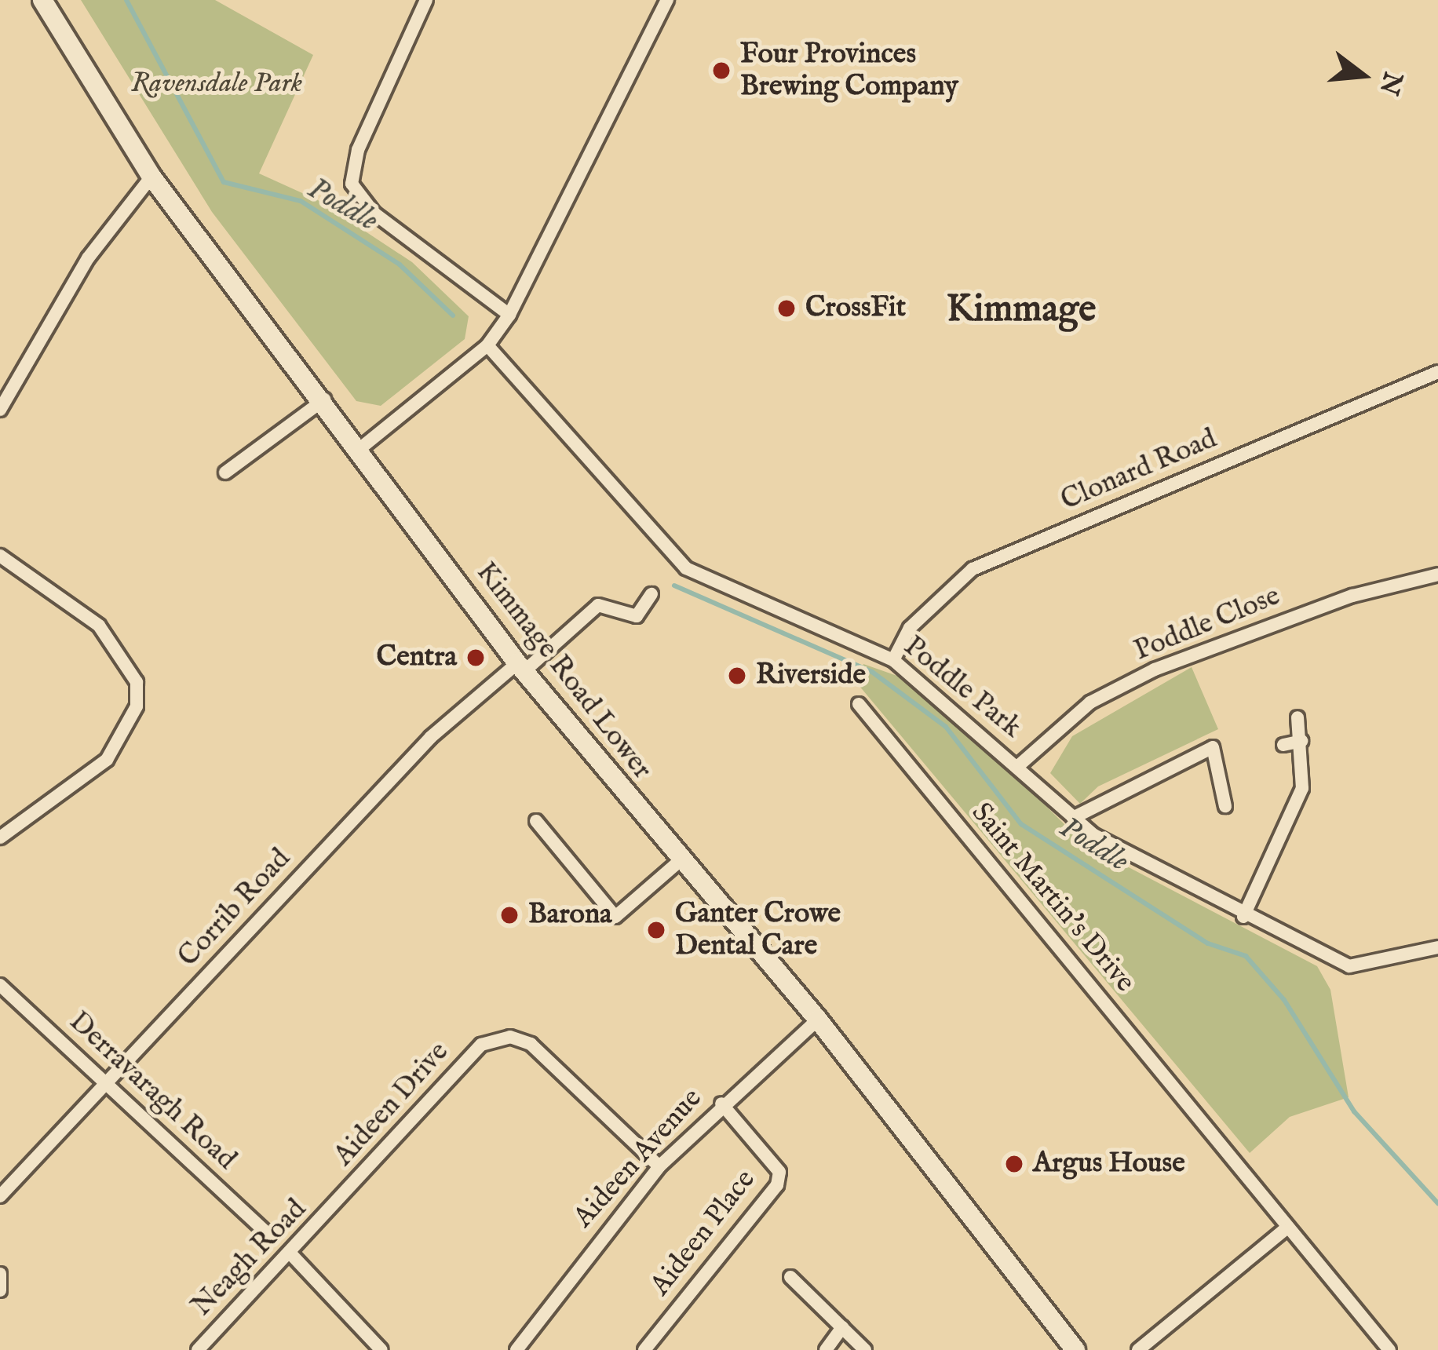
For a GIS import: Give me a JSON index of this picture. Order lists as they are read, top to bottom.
{
  "streets": {
    "main road": ["Kimmage Road Lower"],
    "street": [
      "Clonard Road",
      "Poddle Close",
      "Poddle Park",
      "Saint Martin's Drive",
      "Corrib Road",
      "Derravaragh Road",
      "Aideen Drive",
      "Aideen Avenue",
      "Aideen Place",
      "Neagh Road"
    ]
  },
  "crossings": [
    ["Clonard Road", "Poddle Park"],
    ["Poddle Close", "Poddle Park"],
    ["Kimmage Road Lower", "Corrib Road"],
    ["Kimmage Road Lower", "Aideen Avenue"],
    ["Corrib Road", "Derravaragh Road"],
    ["Aideen Drive", "Aideen Avenue"],
    ["Aideen Drive", "Neagh Road"],
    ["Aideen Avenue", "Aideen Place"]
  ],
  "districts": ["Kimmage"],
  "water": ["Poddle"],
  "parks": ["Ravensdale Park"],
  "places": [
    "Four Provinces Brewing Company",
    "CrossFit",
    "Centra",
    "Riverside",
    "Barona",
    "Ganter Crowe Dental Care",
    "Argus House"
  ],
  "north": "right"
}
